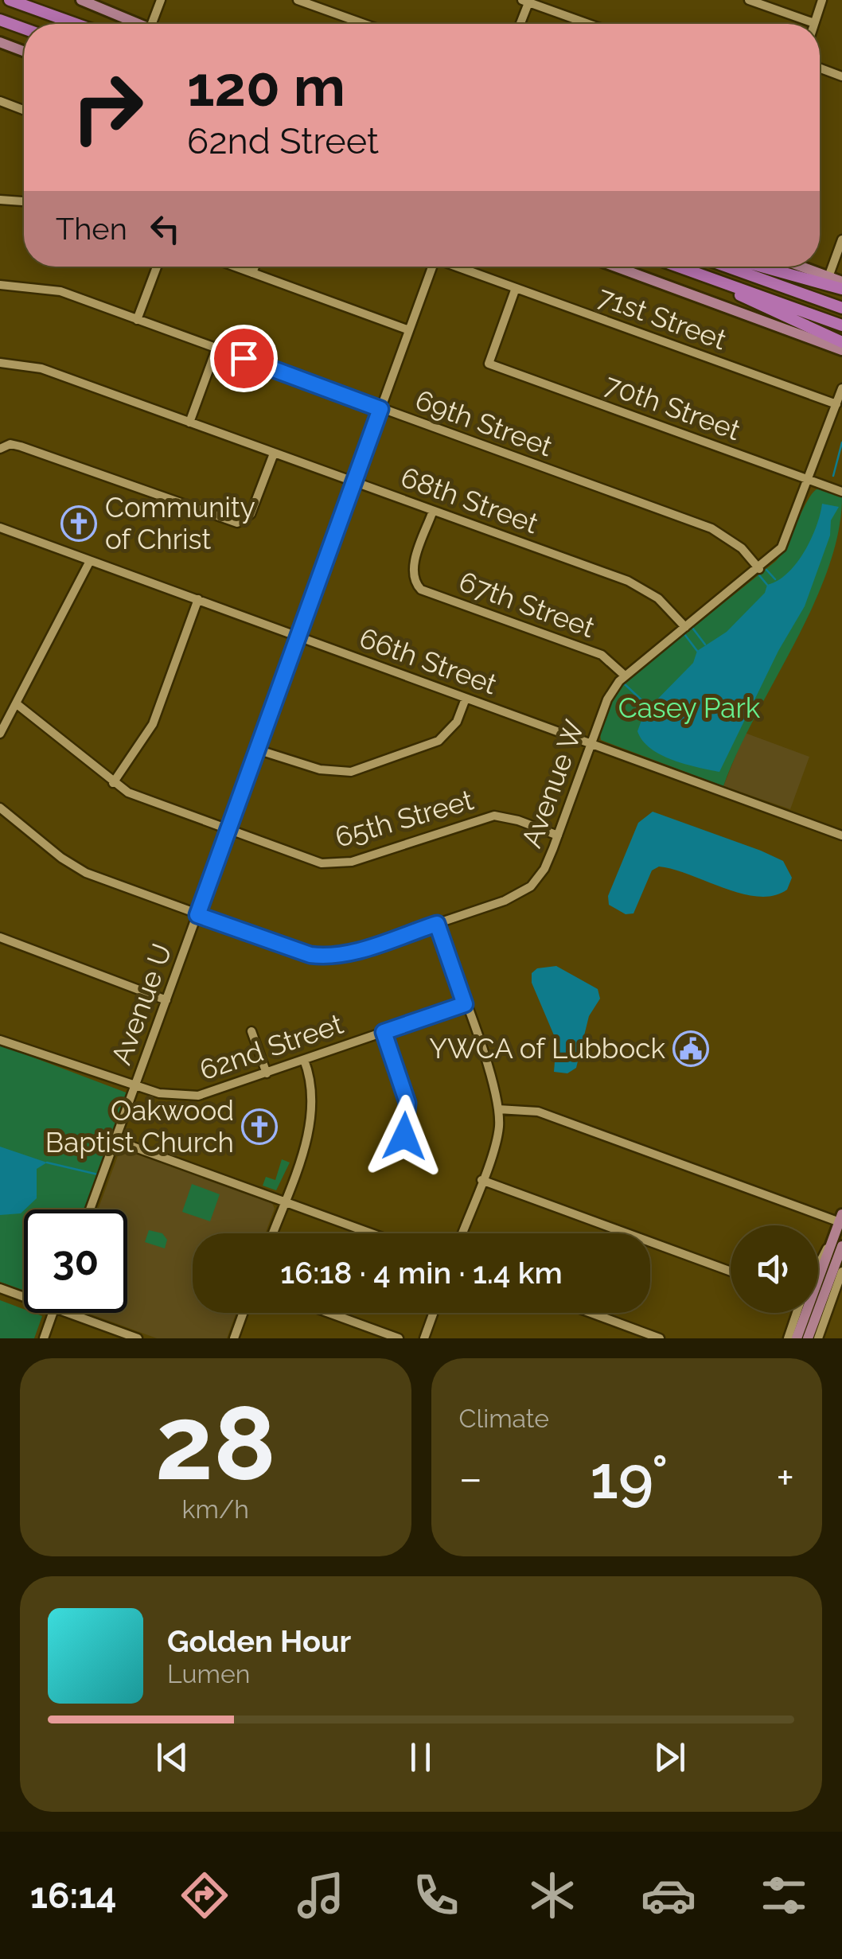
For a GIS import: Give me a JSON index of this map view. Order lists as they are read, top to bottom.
{
  "streets": {
    "street": [
      "71st Street",
      "70th Street",
      "69th Street",
      "68th Street",
      "67th Street",
      "66th Street",
      "Avenue W",
      "65th Street",
      "Avenue U",
      "62nd Street"
    ]
  },
  "crossings": [
    ["71st Street", "70th Street"],
    ["71st Street", "Avenue W"],
    ["70th Street", "Avenue W"],
    ["69th Street", "Avenue W"],
    ["69th Street", "Avenue U"],
    ["68th Street", "67th Street"],
    ["68th Street", "Avenue W"],
    ["68th Street", "Avenue U"],
    ["67th Street", "Avenue W"],
    ["66th Street", "Avenue W"],
    ["66th Street", "Avenue U"],
    ["Avenue W", "65th Street"],
    ["Avenue W", "Avenue U"],
    ["65th Street", "Avenue U"],
    ["Avenue U", "62nd Street"]
  ],
  "parks": ["Casey Park"],
  "places": {
    "church": ["Community of Christ", "Oakwood Baptist Church"],
    "public building": ["YWCA of Lubbock"]
  },
  "page": {
    "turn": ["120 m", "62nd Street"],
    "then": "Then",
    "limit": "30",
    "trip": "16:18 · 4 min · 1.4 km",
    "tile": [
      ["28", "km/h"],
      "Climate"
    ],
    "heat": ["−", "19°", "+"],
    "song": ["Golden Hour", "Lumen"],
    "tabs": "16:14"
  }
}
